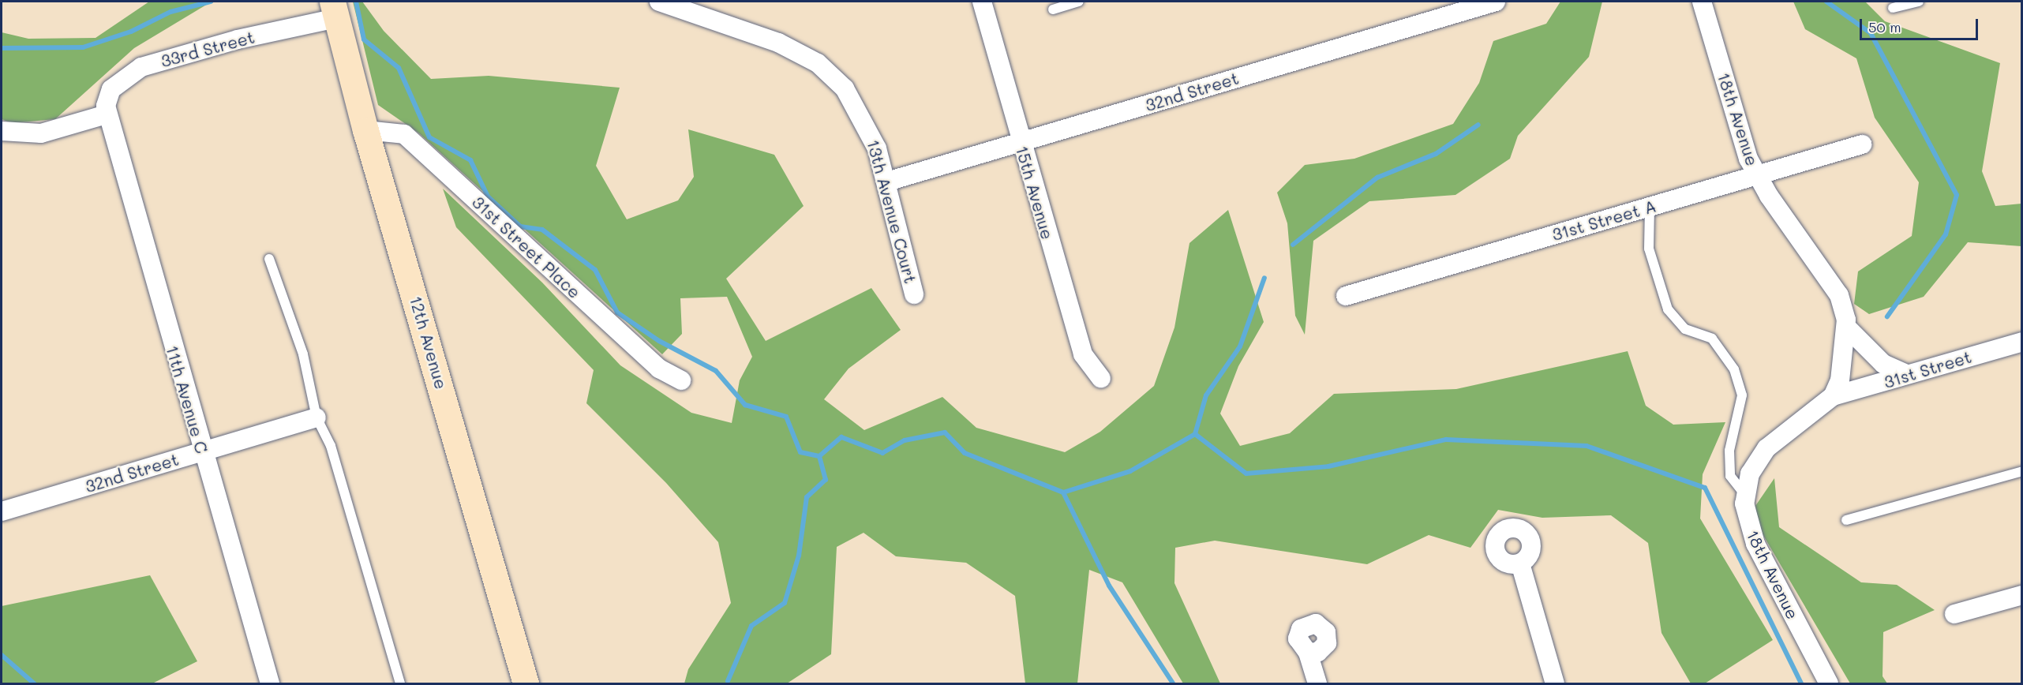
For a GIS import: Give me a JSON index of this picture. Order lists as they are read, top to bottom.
{
  "streets": {
    "street": [
      "33rd Street",
      "32nd Street",
      "18th Avenue",
      "15th Avenue",
      "13th Avenue Court",
      "31st Street A",
      "31st Street Place",
      "12th Avenue",
      "31st Street",
      "11th Avenue C"
    ]
  },
  "crossings": [
    ["33rd Street", "12th Avenue"],
    ["33rd Street", "11th Avenue C"],
    ["32nd Street", "15th Avenue"],
    ["32nd Street", "13th Avenue Court"],
    ["32nd Street", "11th Avenue C"],
    ["18th Avenue", "31st Street A"],
    ["18th Avenue", "31st Street"],
    ["31st Street Place", "12th Avenue"]
  ],
  "scale_bar": "50 m"
}
